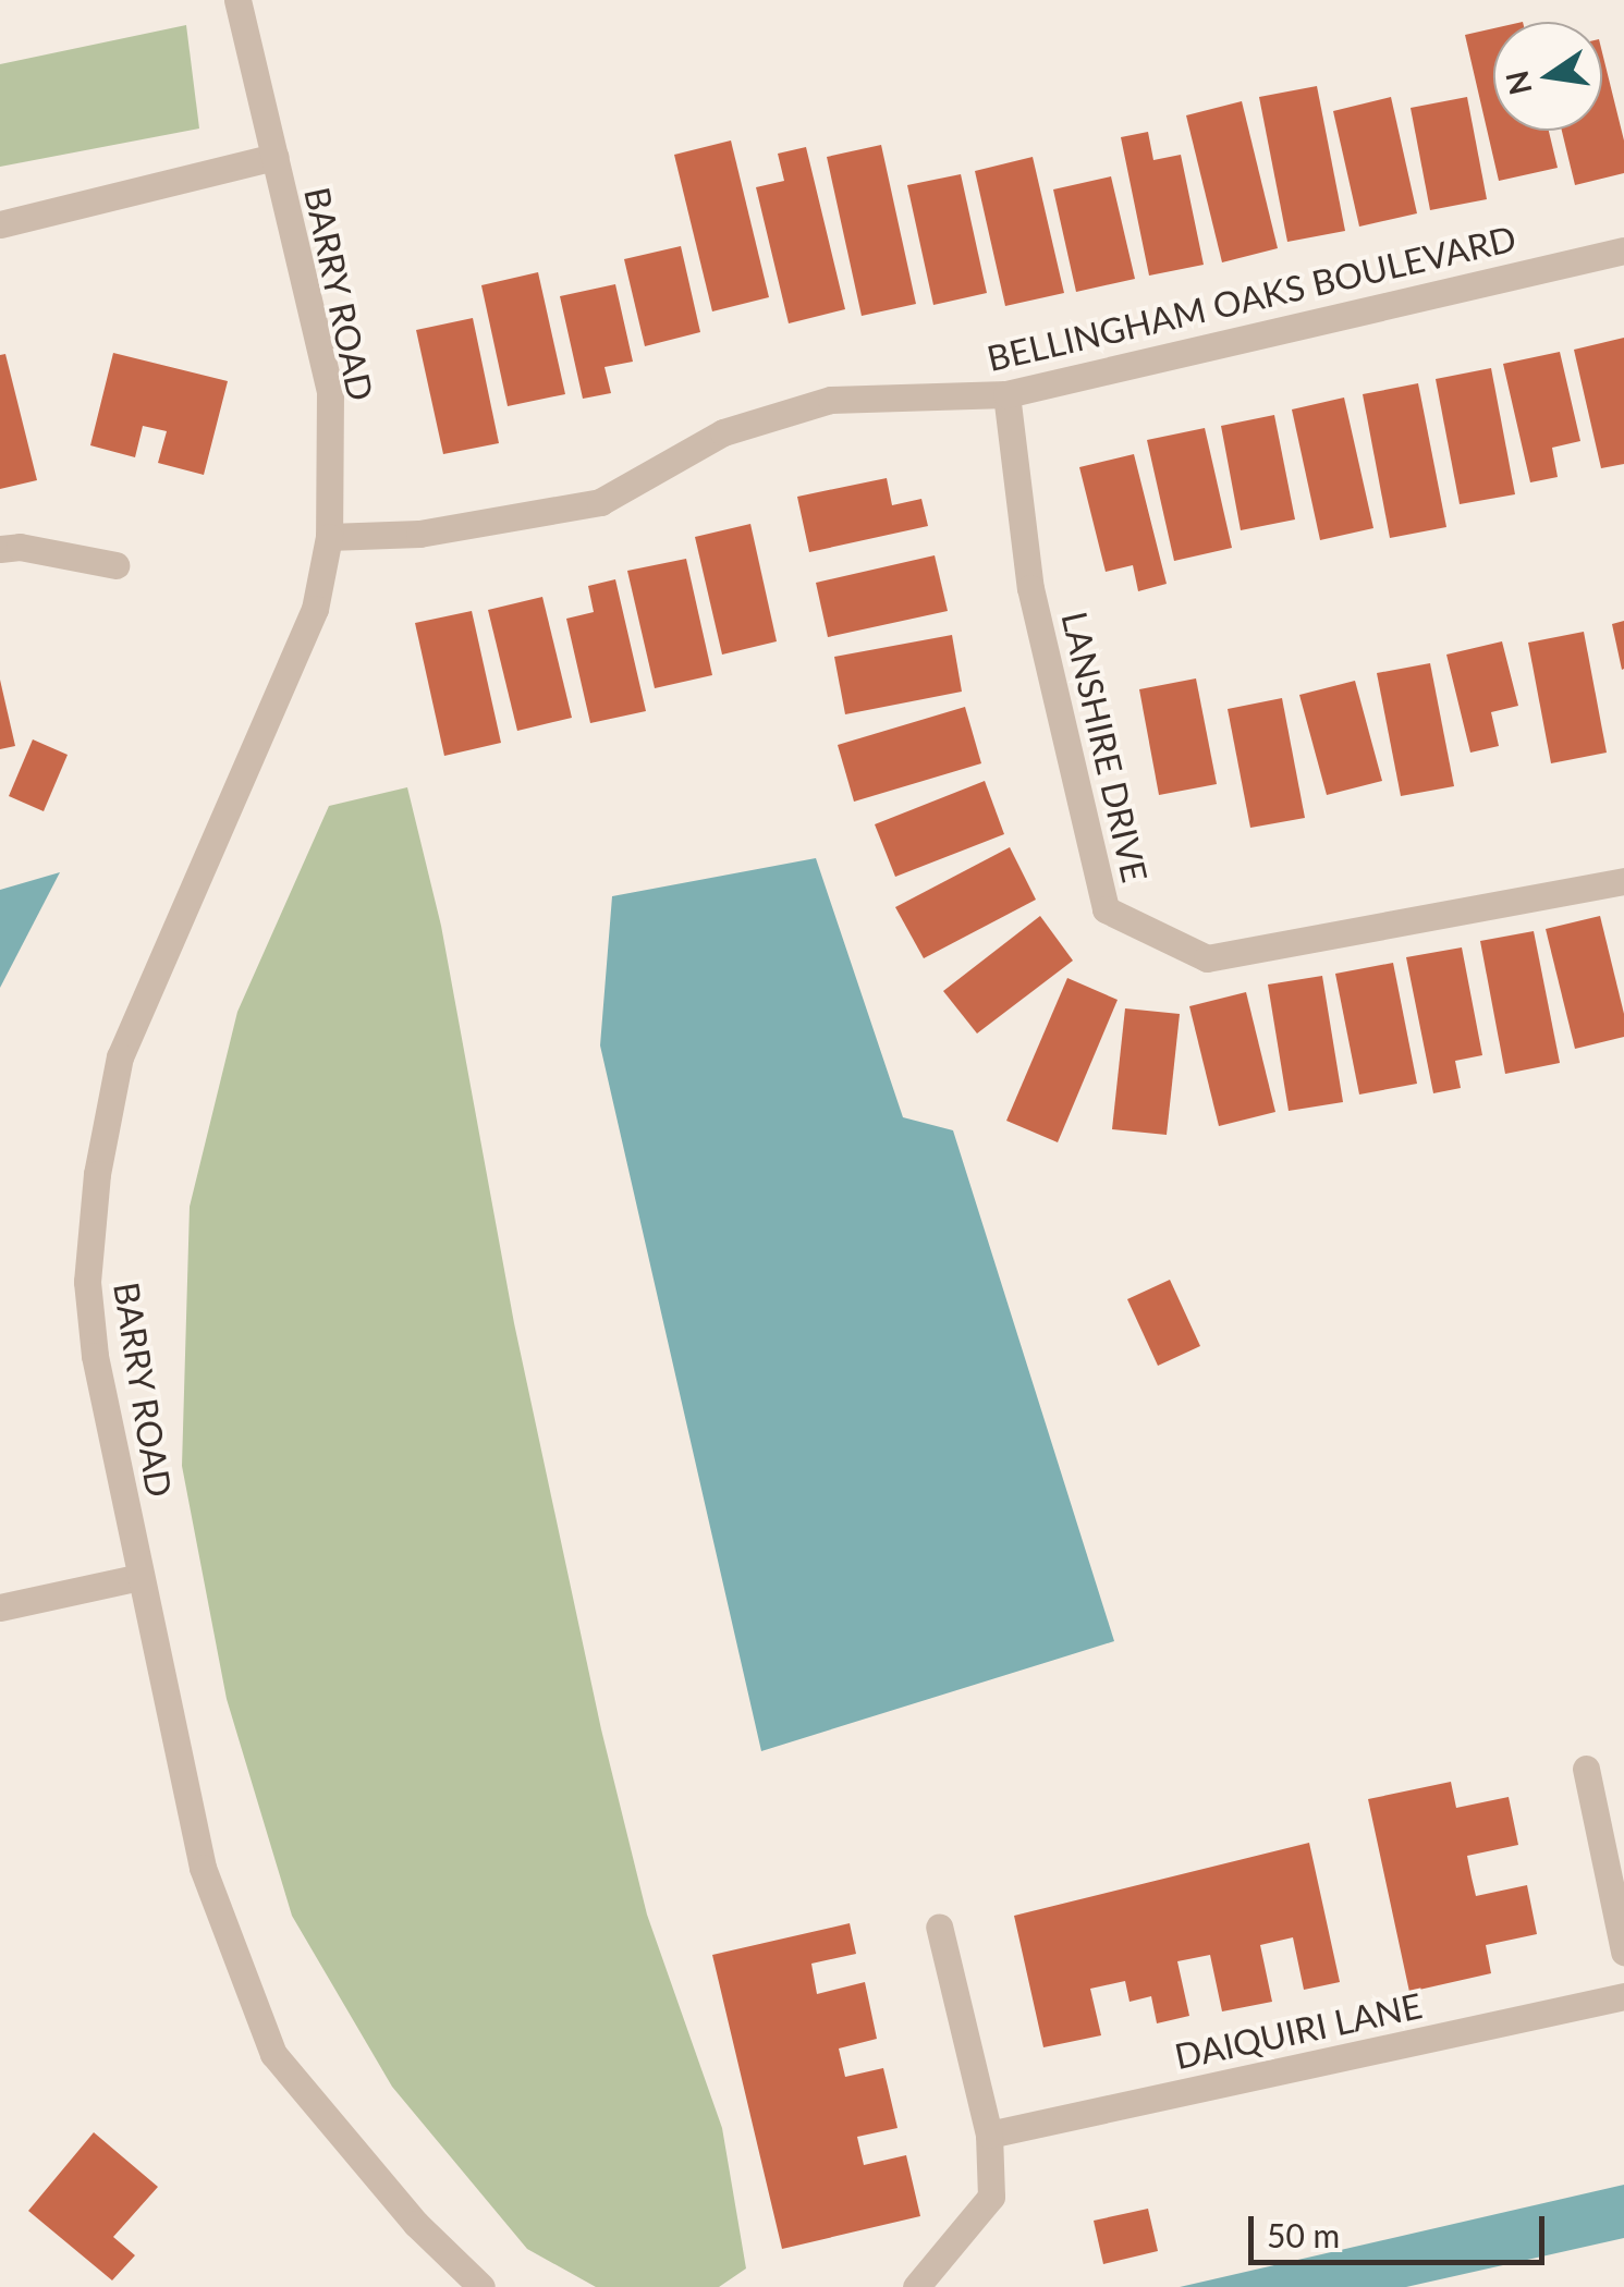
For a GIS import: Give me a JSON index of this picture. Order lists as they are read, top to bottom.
{
  "streets": {
    "street": [
      "BARRY ROAD",
      "BELLINGHAM OAKS BOULEVARD",
      "LANSHIRE DRIVE",
      "DAIQUIRI LANE"
    ]
  },
  "crossings": [
    ["BARRY ROAD", "BELLINGHAM OAKS BOULEVARD"],
    ["BELLINGHAM OAKS BOULEVARD", "LANSHIRE DRIVE"]
  ],
  "scale_bar": "50 m",
  "north": "left"
}
